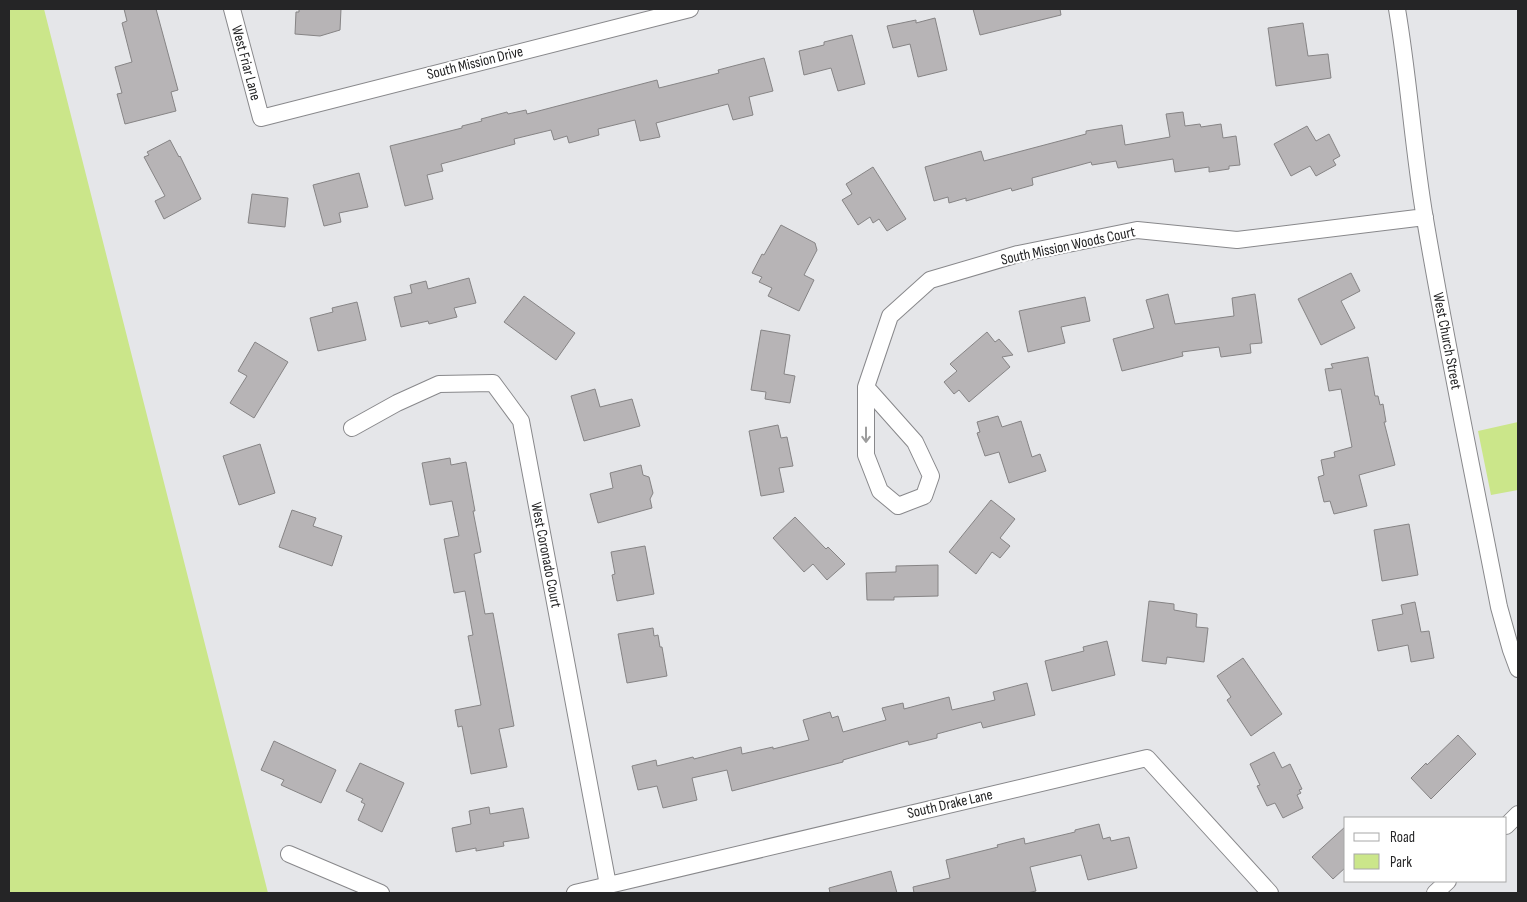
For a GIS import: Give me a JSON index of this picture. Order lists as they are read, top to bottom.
{
  "streets": {
    "street": [
      "West Friar Lane",
      "South Mission Drive",
      "South Mission Woods Court",
      "West Church Street",
      "West Coronado Court",
      "South Drake Lane"
    ]
  },
  "crossings": [
    ["West Friar Lane", "South Mission Drive"],
    ["South Mission Woods Court", "West Church Street"],
    ["West Coronado Court", "South Drake Lane"]
  ],
  "legend": ["Road", "Park"]
}
